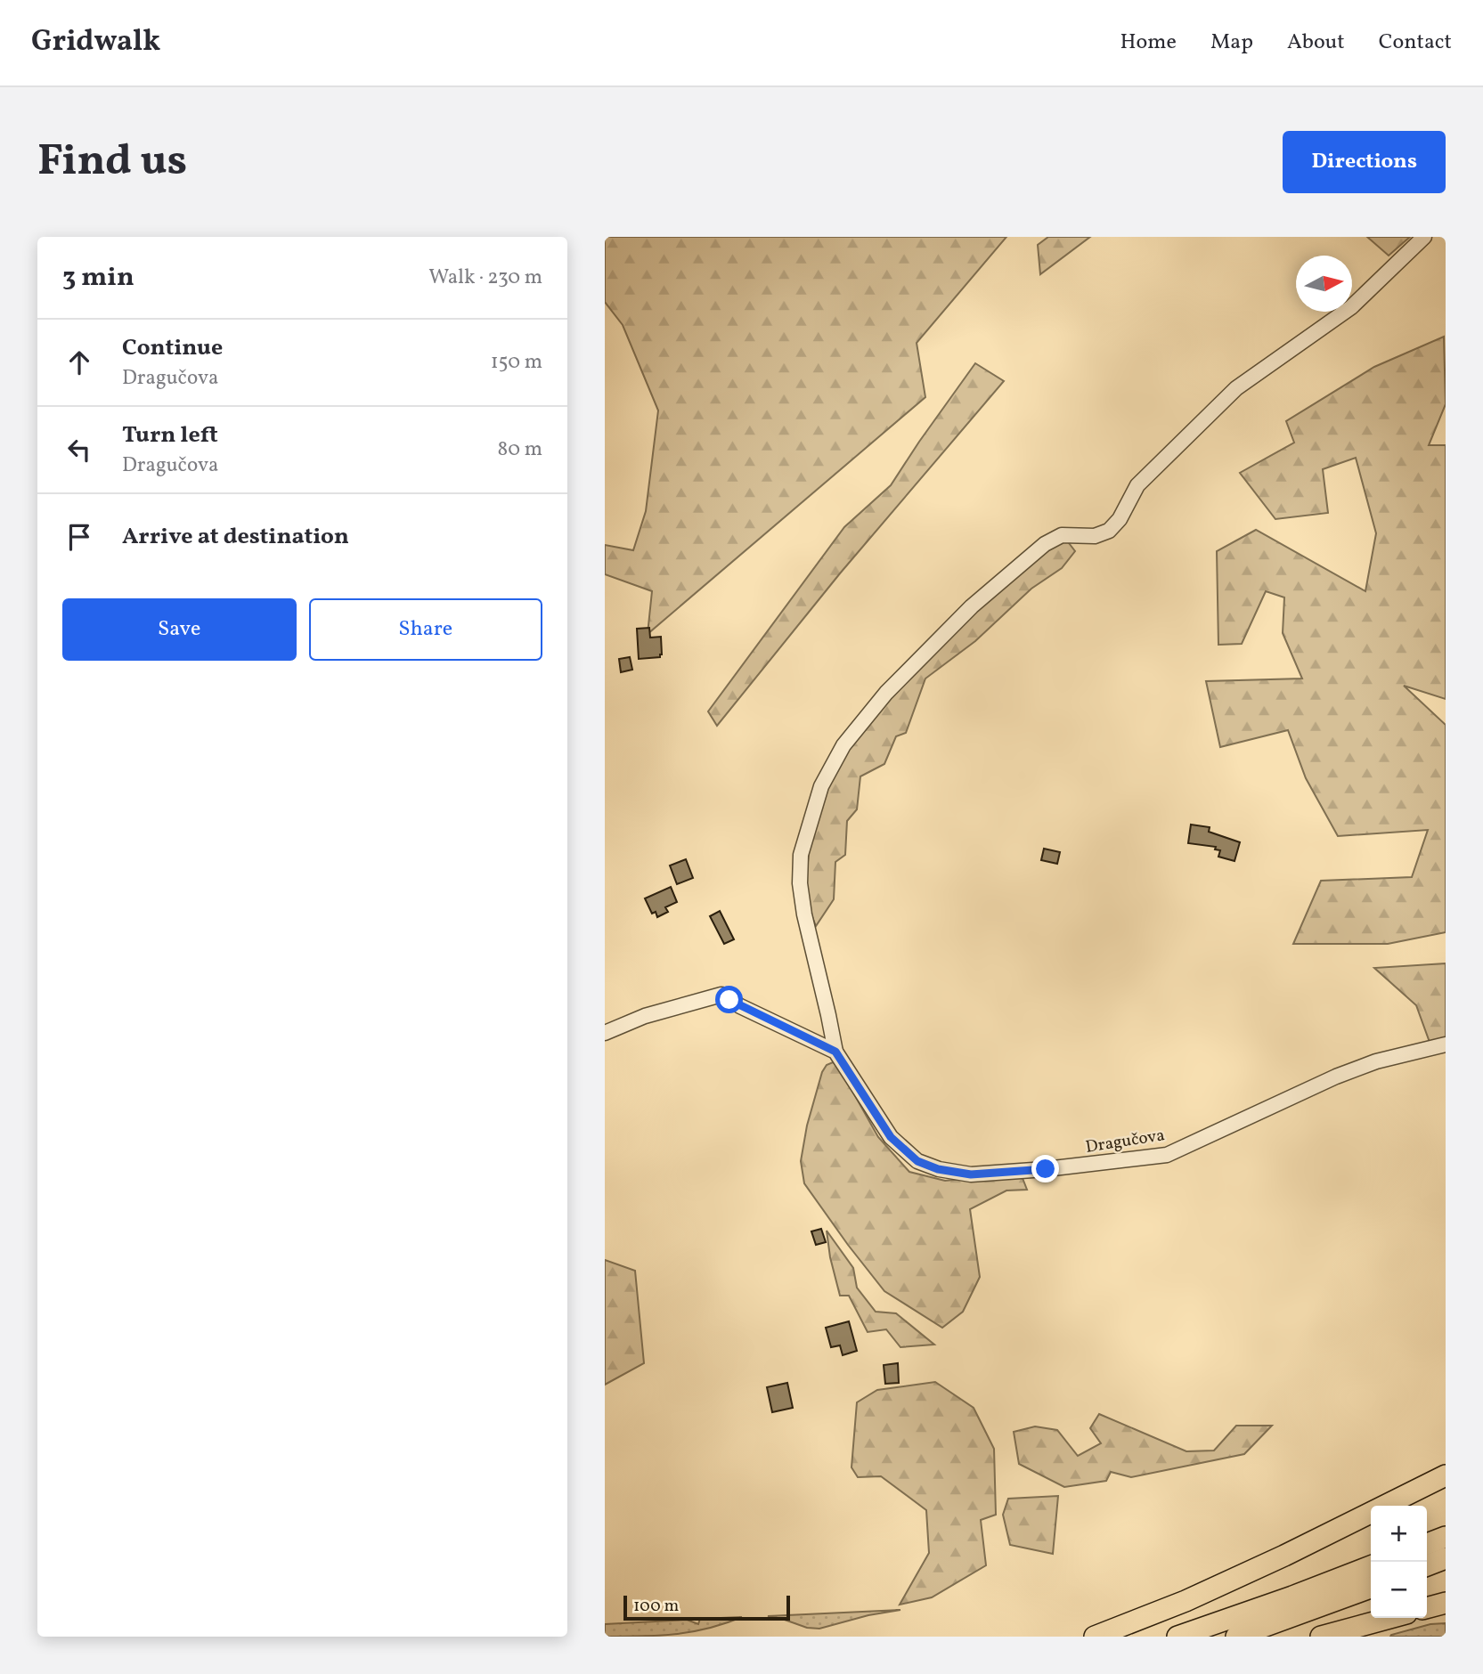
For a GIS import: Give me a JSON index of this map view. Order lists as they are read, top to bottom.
{
  "streets": {
    "street": ["Dragučova"]
  },
  "scale_bar": "100 m",
  "north": "right",
  "page": {
    "header": "Gridwalk",
    "nav": [
      "Home",
      "Map",
      "About",
      "Contact"
    ],
    "buttons": [
      "Directions",
      ["Save", "Share"]
    ],
    "title": "Find us",
    "heading": ["3 min", "Walk · 230 m"],
    "list": [
      ["Continue", "Dragučova", "150 m"],
      ["Turn left", "Dragučova", "80 m"],
      "Arrive at destination"
    ],
    "map_buttons": ["+", "−"],
    "scale": "100 m"
  }
}
